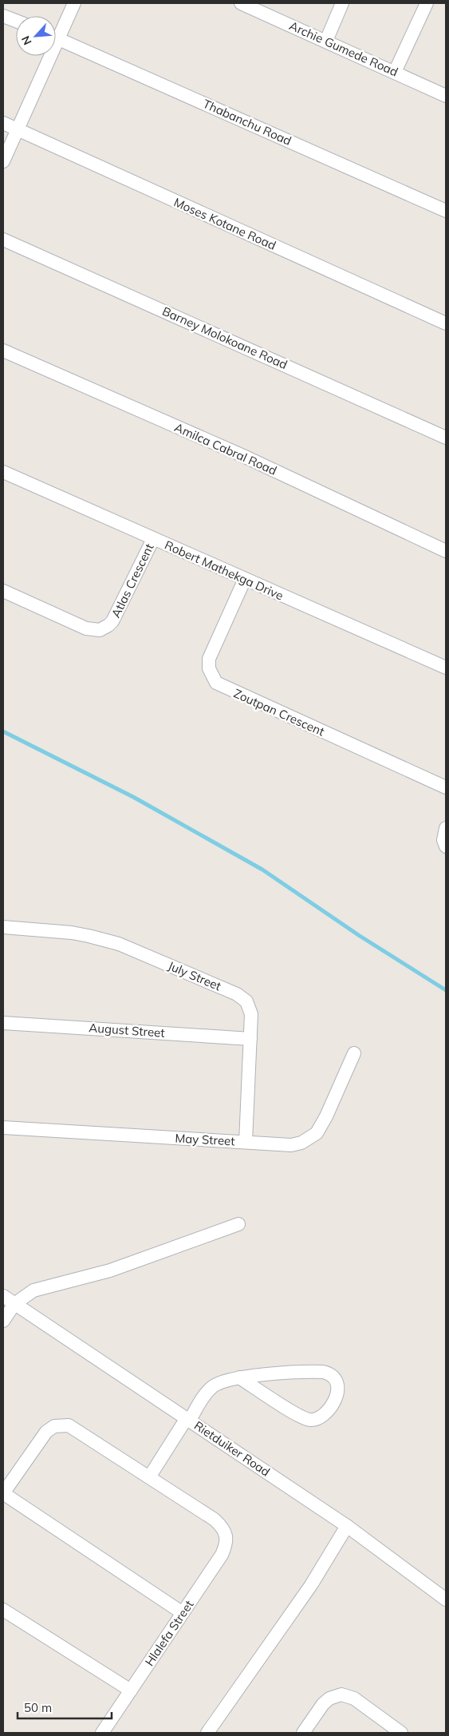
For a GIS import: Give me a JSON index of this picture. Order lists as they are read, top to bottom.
{
  "streets": {
    "street": [
      "Archie Gumede Road",
      "Thabanchu Road",
      "Moses Kotane Road",
      "Barney Molokoane Road",
      "Amilca Cabral Road",
      "Robert Mathekga Drive",
      "Atlas Crescent",
      "Zoutpan Crescent",
      "July Street",
      "August Street",
      "May Street",
      "Rietduiker Road",
      "Hlalefa Street"
    ]
  },
  "crossings": [
    ["Robert Mathekga Drive", "Atlas Crescent"],
    ["Robert Mathekga Drive", "Zoutpan Crescent"],
    ["July Street", "August Street"],
    ["July Street", "May Street"]
  ],
  "scale_bar": "50 m",
  "north": "bottom left"
}
